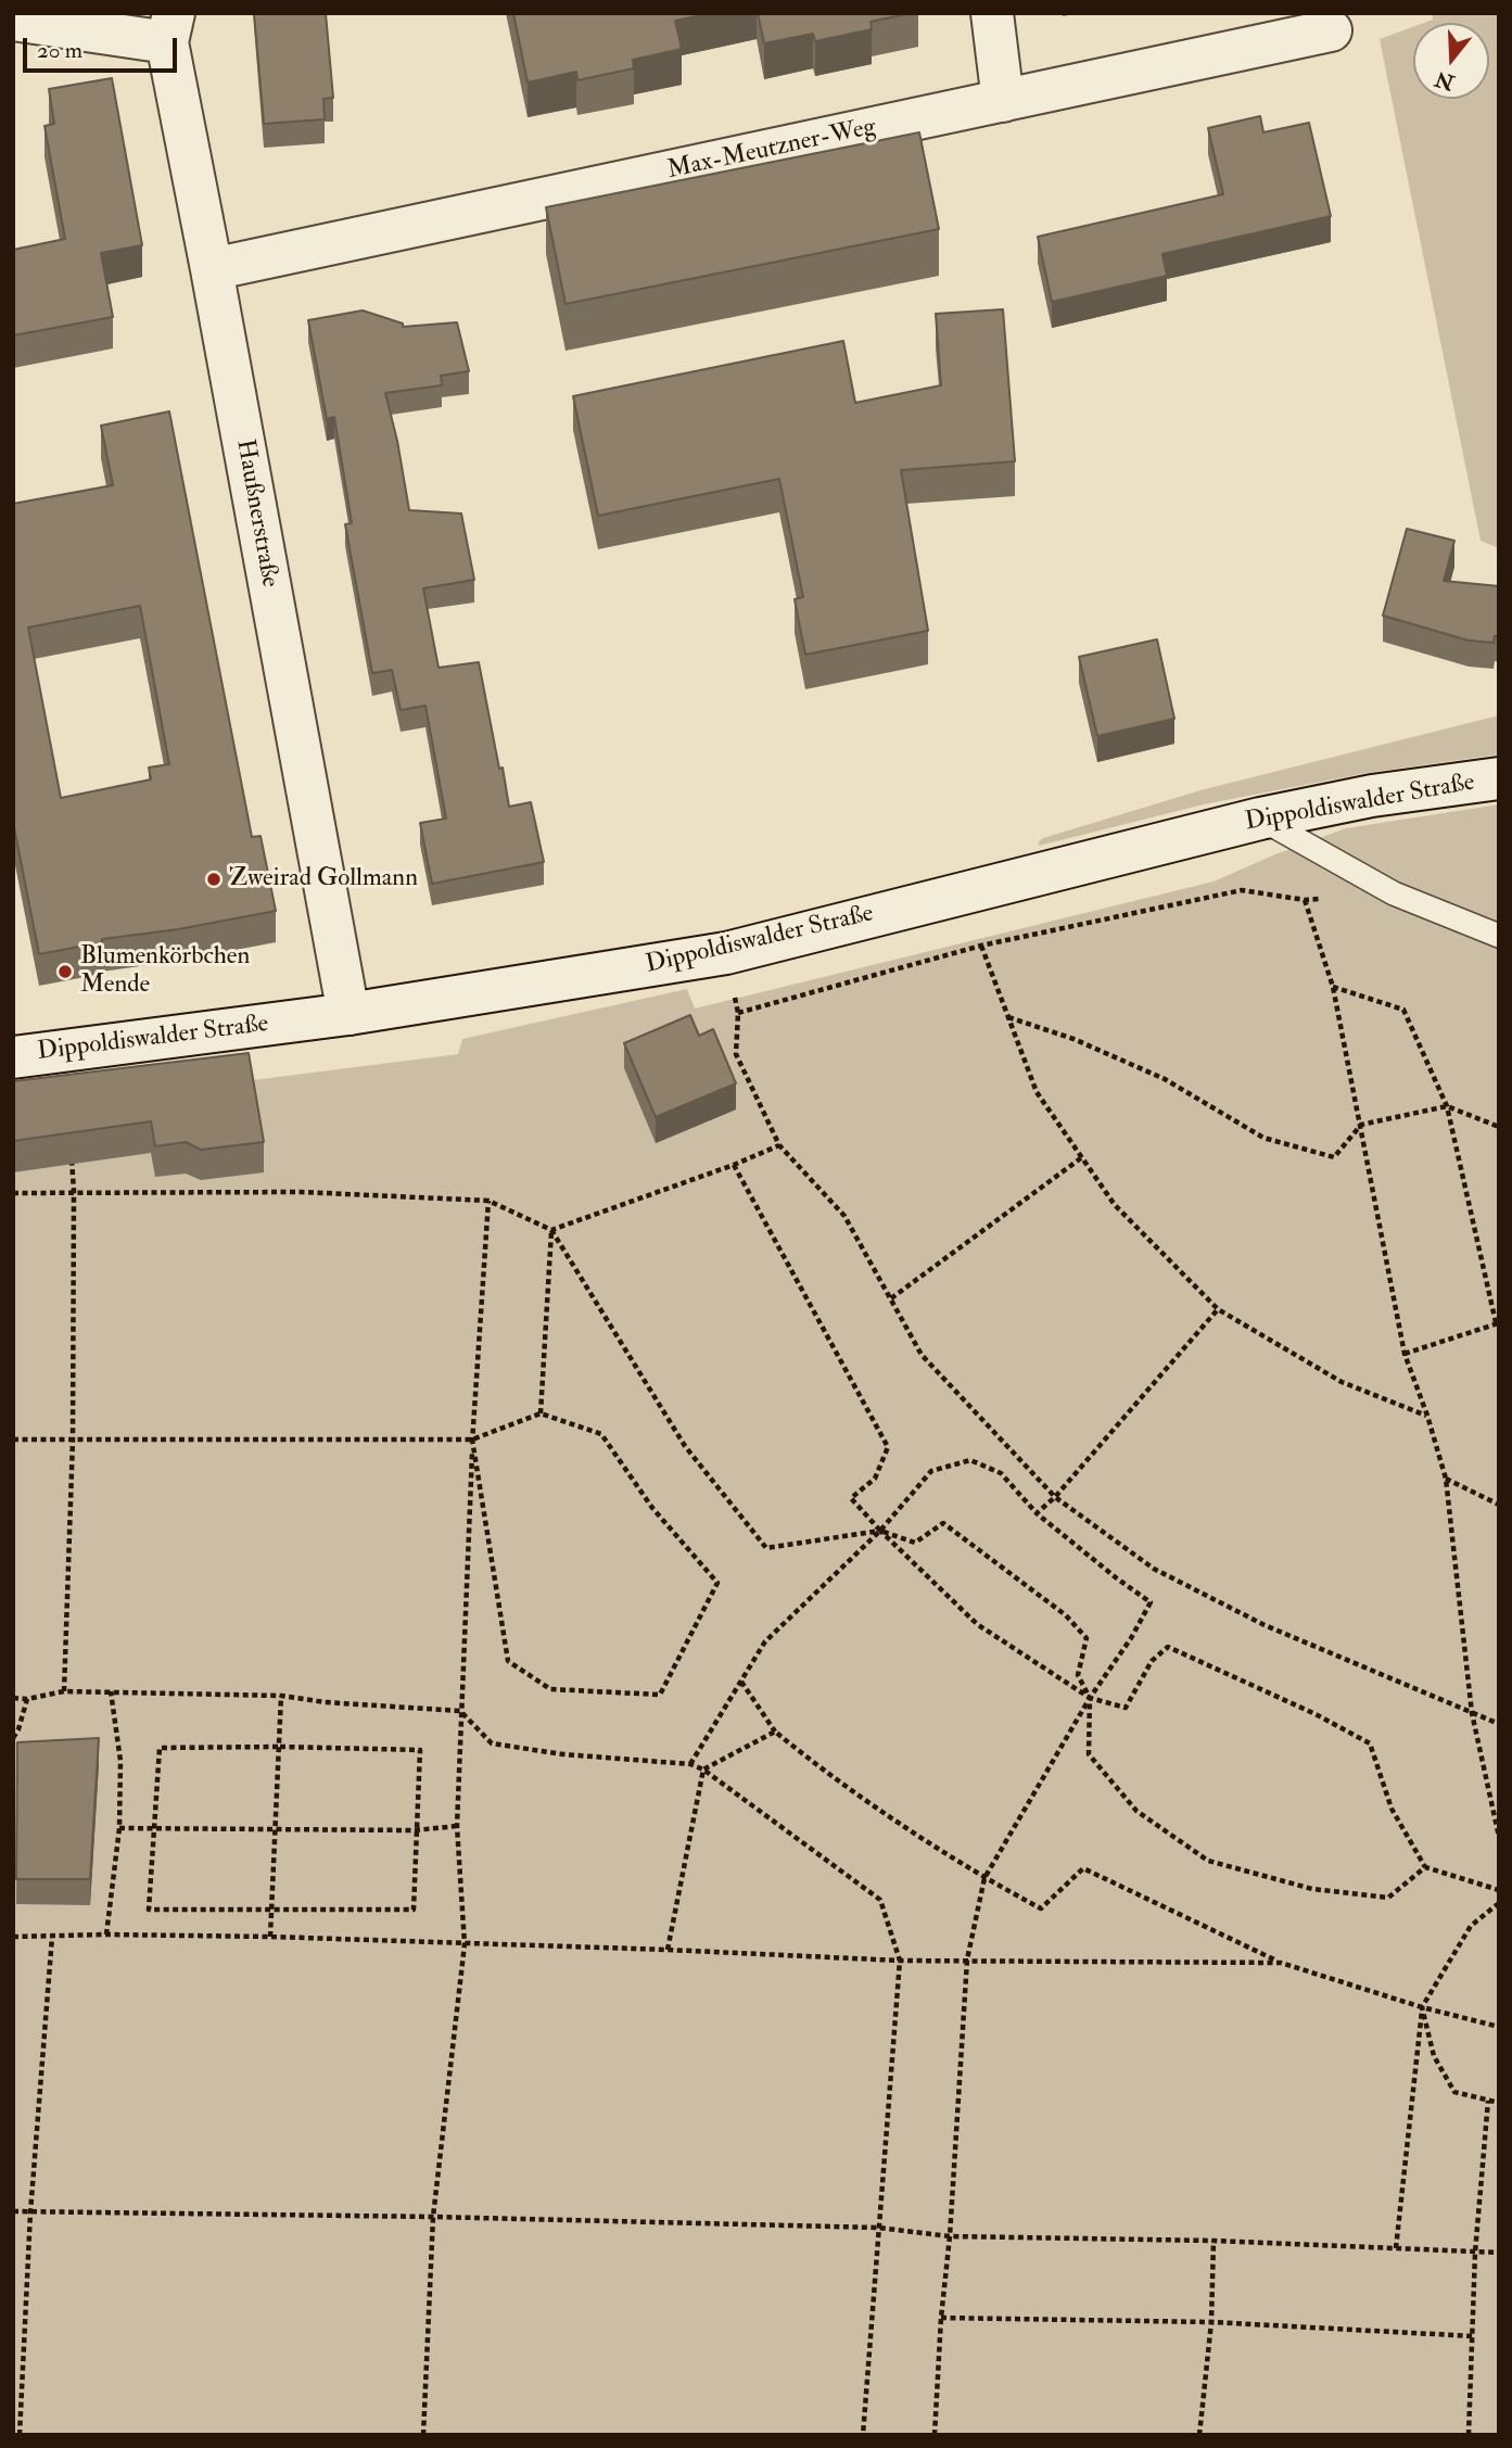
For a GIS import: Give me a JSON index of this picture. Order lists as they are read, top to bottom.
{
  "streets": {
    "street": ["Max-Meutzner-Weg", "Haußnerstraße", "Dippoldiswalder Straße"]
  },
  "crossings": [
    ["Max-Meutzner-Weg", "Haußnerstraße"],
    ["Haußnerstraße", "Dippoldiswalder Straße"]
  ],
  "places": ["Zweirad Gollmann", "Blumenkörbchen Mende"],
  "scale_bar": "20 m",
  "north": "bottom"
}
